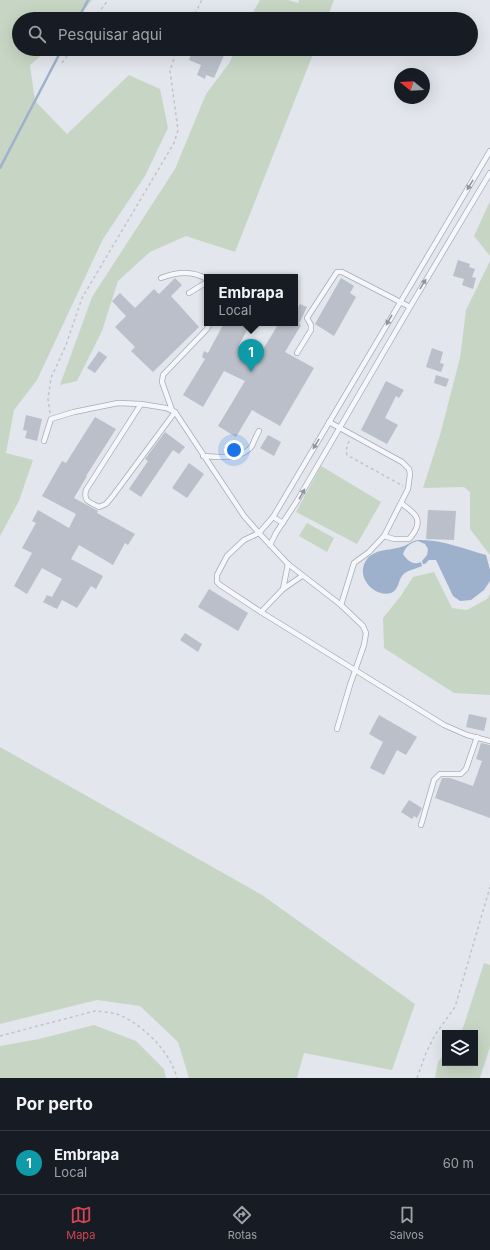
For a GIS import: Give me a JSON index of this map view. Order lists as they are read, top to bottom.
{
  "north": "left",
  "page": {
    "search": "Pesquisar aqui",
    "popup": ["Embrapa", "Local"],
    "pins": "1",
    "heading": "Por perto",
    "list": [
      {
        "mark": "1",
        "name": "Embrapa",
        "note": "Local",
        "value": "60 m"
      }
    ],
    "nav": ["Mapa", "Rotas", "Salvos"]
  }
}
